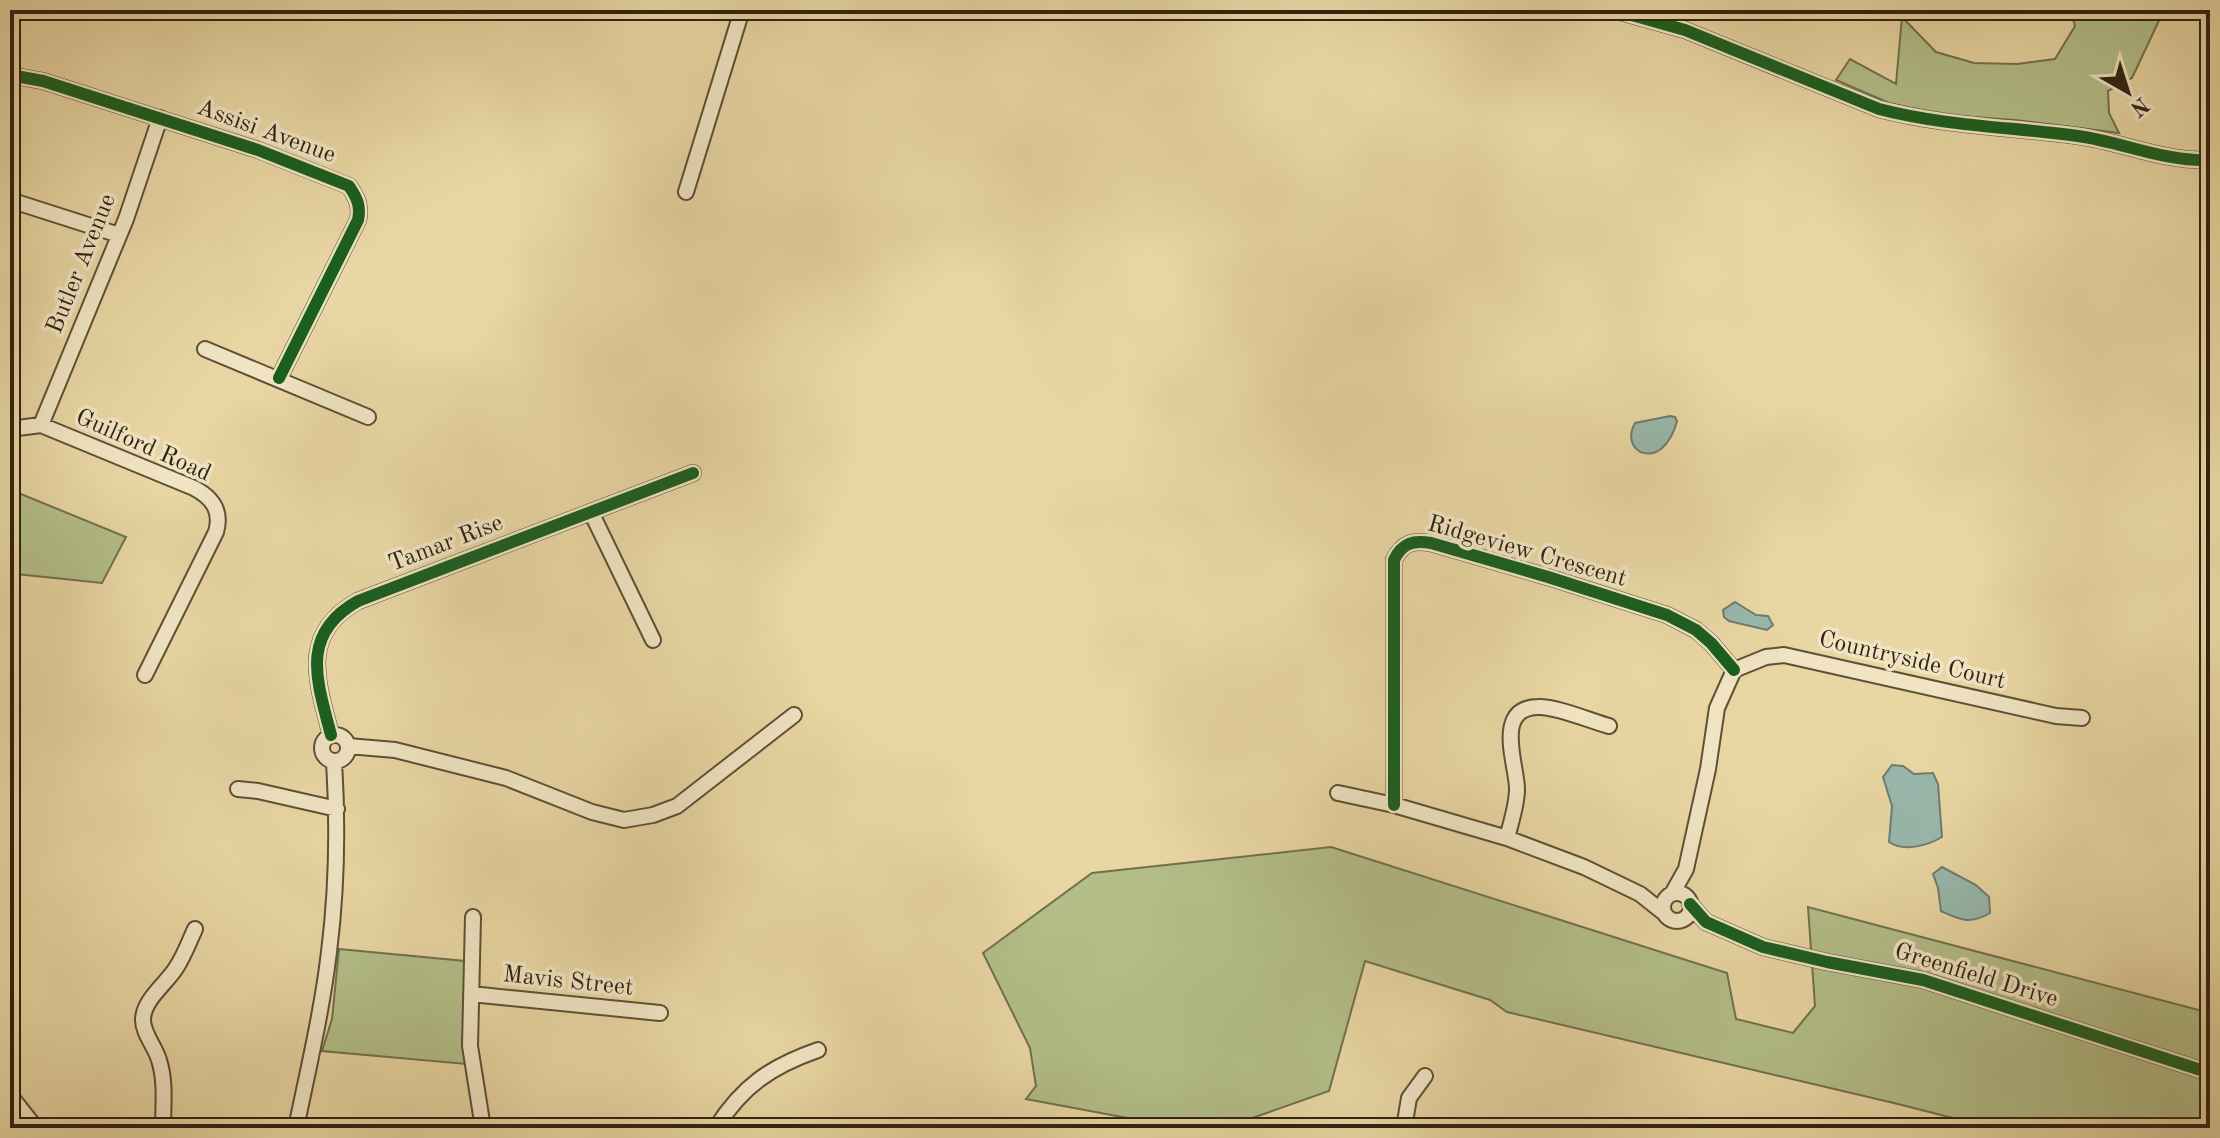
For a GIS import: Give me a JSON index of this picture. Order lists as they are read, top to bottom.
{
  "streets": {
    "street": [
      "Assisi Avenue",
      "Butler Avenue",
      "Guilford Road",
      "Tamar Rise",
      "Ridgeview Crescent",
      "Countryside Court",
      "Greenfield Drive",
      "Mavis Street"
    ]
  },
  "crossings": [
    ["Assisi Avenue", "Butler Avenue"],
    ["Butler Avenue", "Guilford Road"],
    ["Ridgeview Crescent", "Countryside Court"]
  ],
  "north": "bottom right"
}
